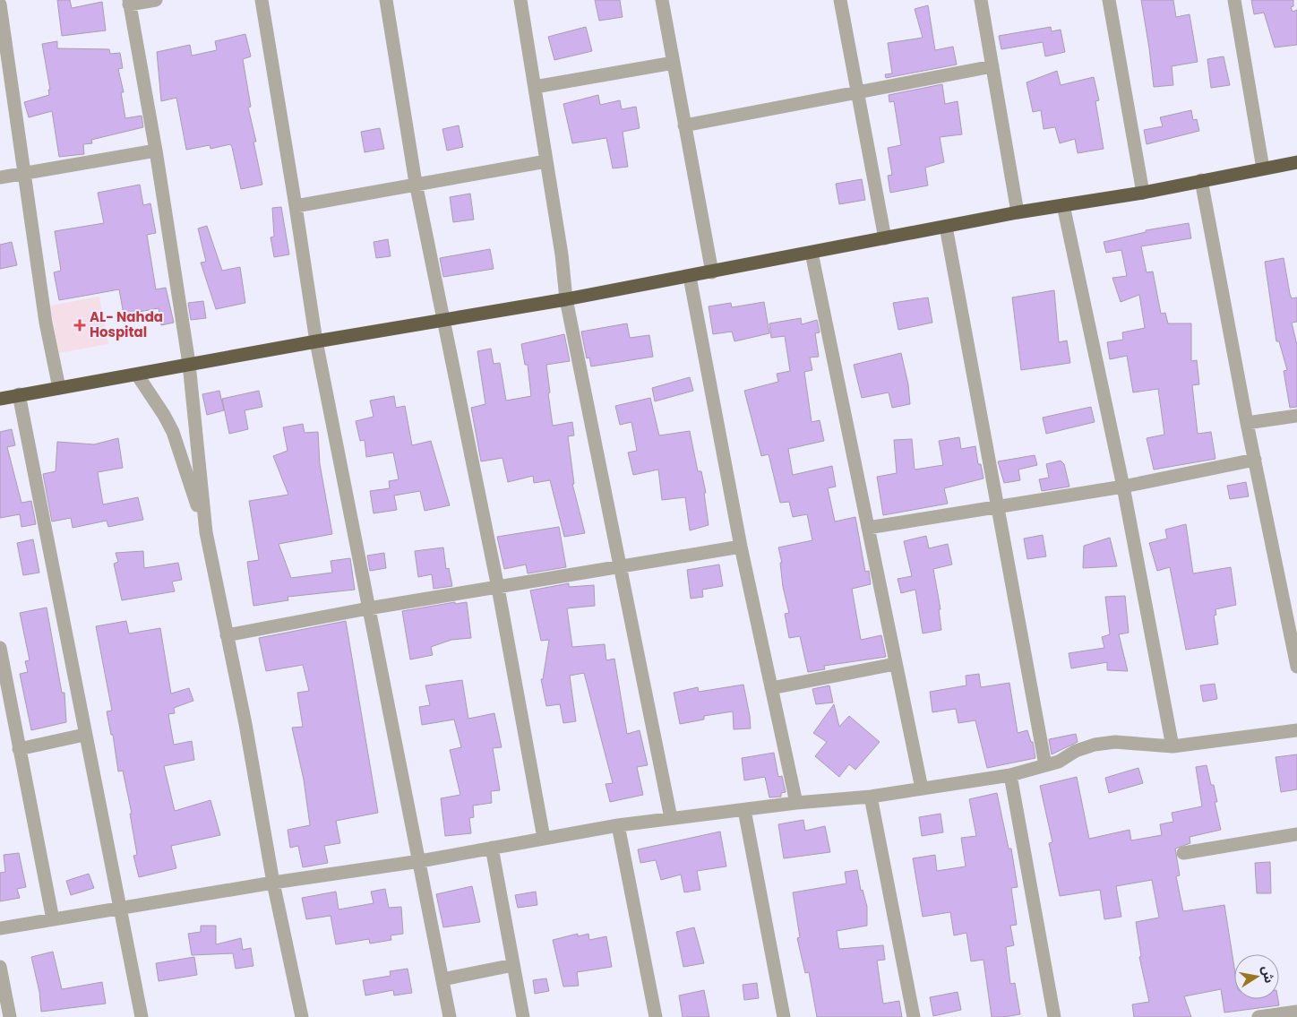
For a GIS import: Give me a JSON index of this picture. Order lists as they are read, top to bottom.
{
  "places": {
    "health": ["AL- Nahda Hospital"]
  },
  "north": "right"
}
